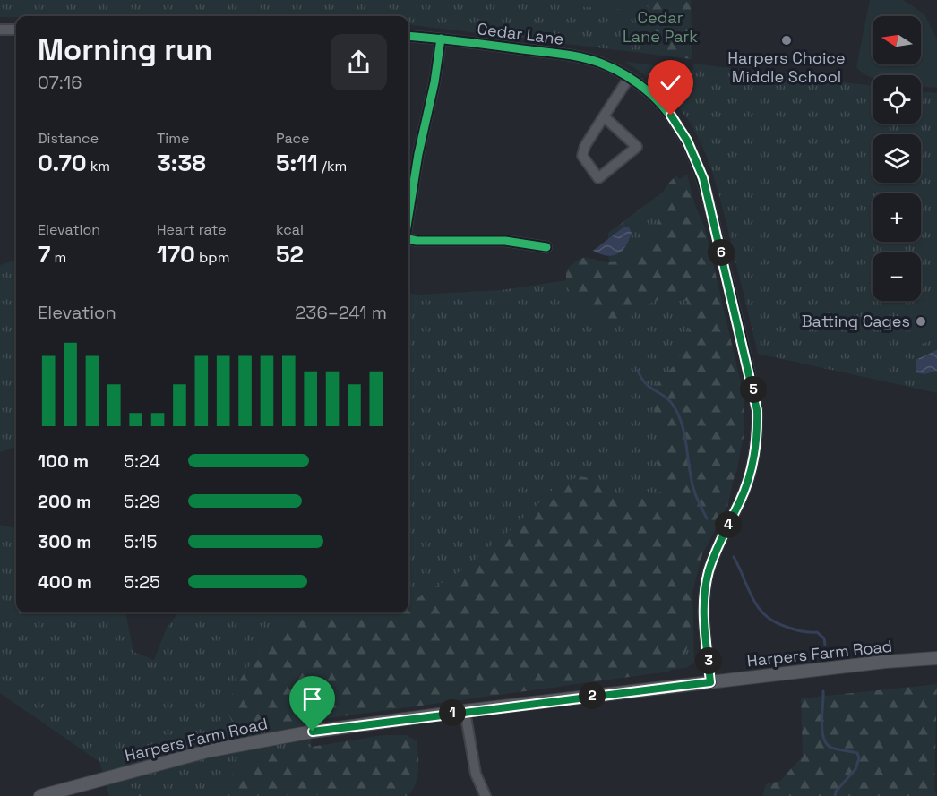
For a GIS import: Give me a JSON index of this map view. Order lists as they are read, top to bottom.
{
  "streets": {
    "main road": ["Harpers Farm Road"],
    "street": ["Cedar Lane"]
  },
  "crossings": [
    ["Cedar Lane", "Harpers Farm Road"]
  ],
  "parks": ["Cedar Lane Park"],
  "places": ["Harpers Choice Middle School", "Batting Cages"],
  "north": "left",
  "page": {
    "map_buttons": ["+", "−"],
    "heading": ["Morning run", "07:16"],
    "stats": [
      ["Distance", "0.70 km"],
      ["Time", "3:38"],
      ["Pace", "5:11 /km"],
      ["Elevation", "7 m"],
      ["Heart rate", "170 bpm"],
      ["kcal", "52"]
    ],
    "pins": [
      "6",
      "5",
      "4",
      "3",
      "2",
      "1"
    ],
    "chart": ["Elevation", "236–241 m"],
    "list": [
      {
        "name": "100 m",
        "note": "5:24"
      },
      {
        "name": "200 m",
        "note": "5:29"
      },
      {
        "name": "300 m",
        "note": "5:15"
      },
      {
        "name": "400 m",
        "note": "5:25"
      }
    ]
  }
}
